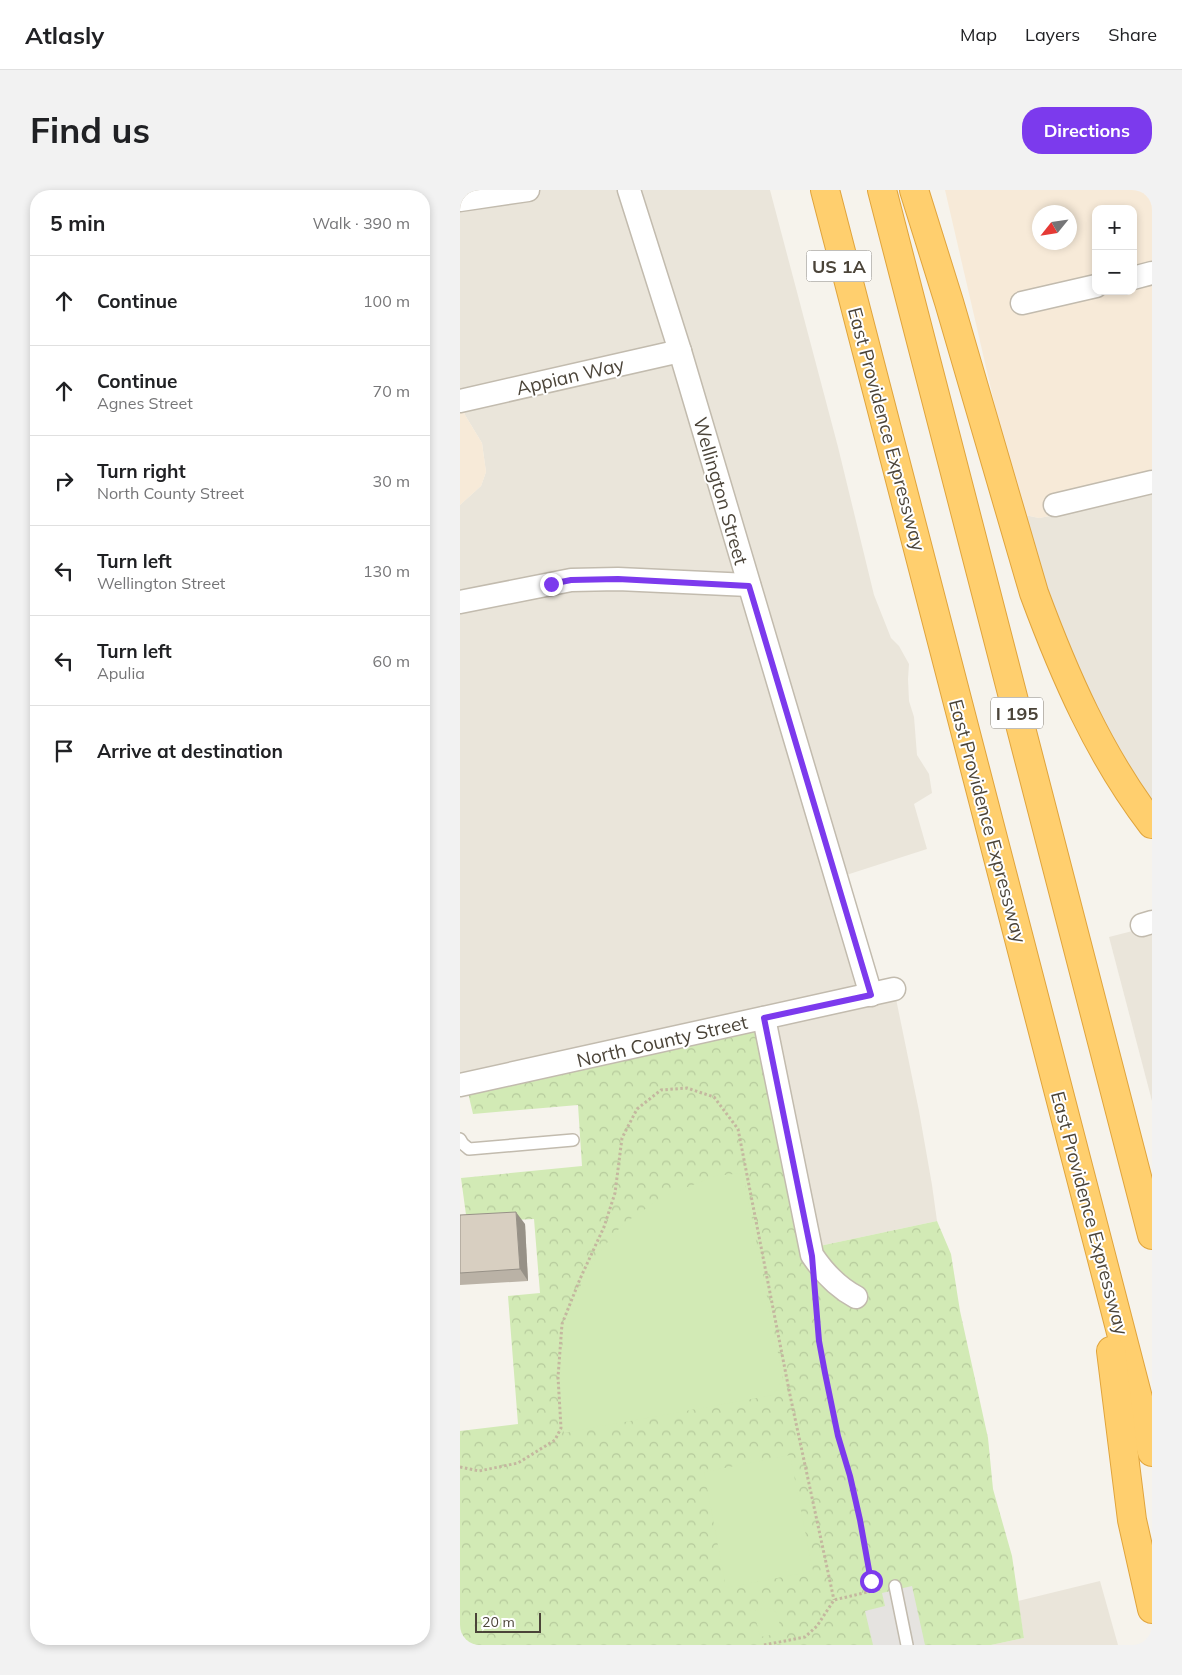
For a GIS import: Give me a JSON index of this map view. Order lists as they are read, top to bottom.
{
  "streets": {
    "highway": ["US 1A", "East Providence Expressway", "I 195"],
    "street": ["Appian Way", "Wellington Street", "North County Street"]
  },
  "crossings": [
    ["US 1A", "East Providence Expressway"],
    ["Appian Way", "Wellington Street"],
    ["Wellington Street", "North County Street"]
  ],
  "scale_bar": "20 m",
  "north": "bottom left",
  "page": {
    "header": "Atlasly",
    "nav": ["Map", "Layers", "Share"],
    "buttons": "Directions",
    "title": "Find us",
    "heading": ["5 min", "Walk · 390 m"],
    "map_buttons": ["+", "−"],
    "list": [
      ["Continue", "100 m"],
      ["Continue", "Agnes Street", "70 m"],
      ["Turn right", "North County Street", "30 m"],
      ["Turn left", "Wellington Street", "130 m"],
      ["Turn left", "Apulia", "60 m"],
      "Arrive at destination"
    ],
    "scale": "20 m"
  }
}
